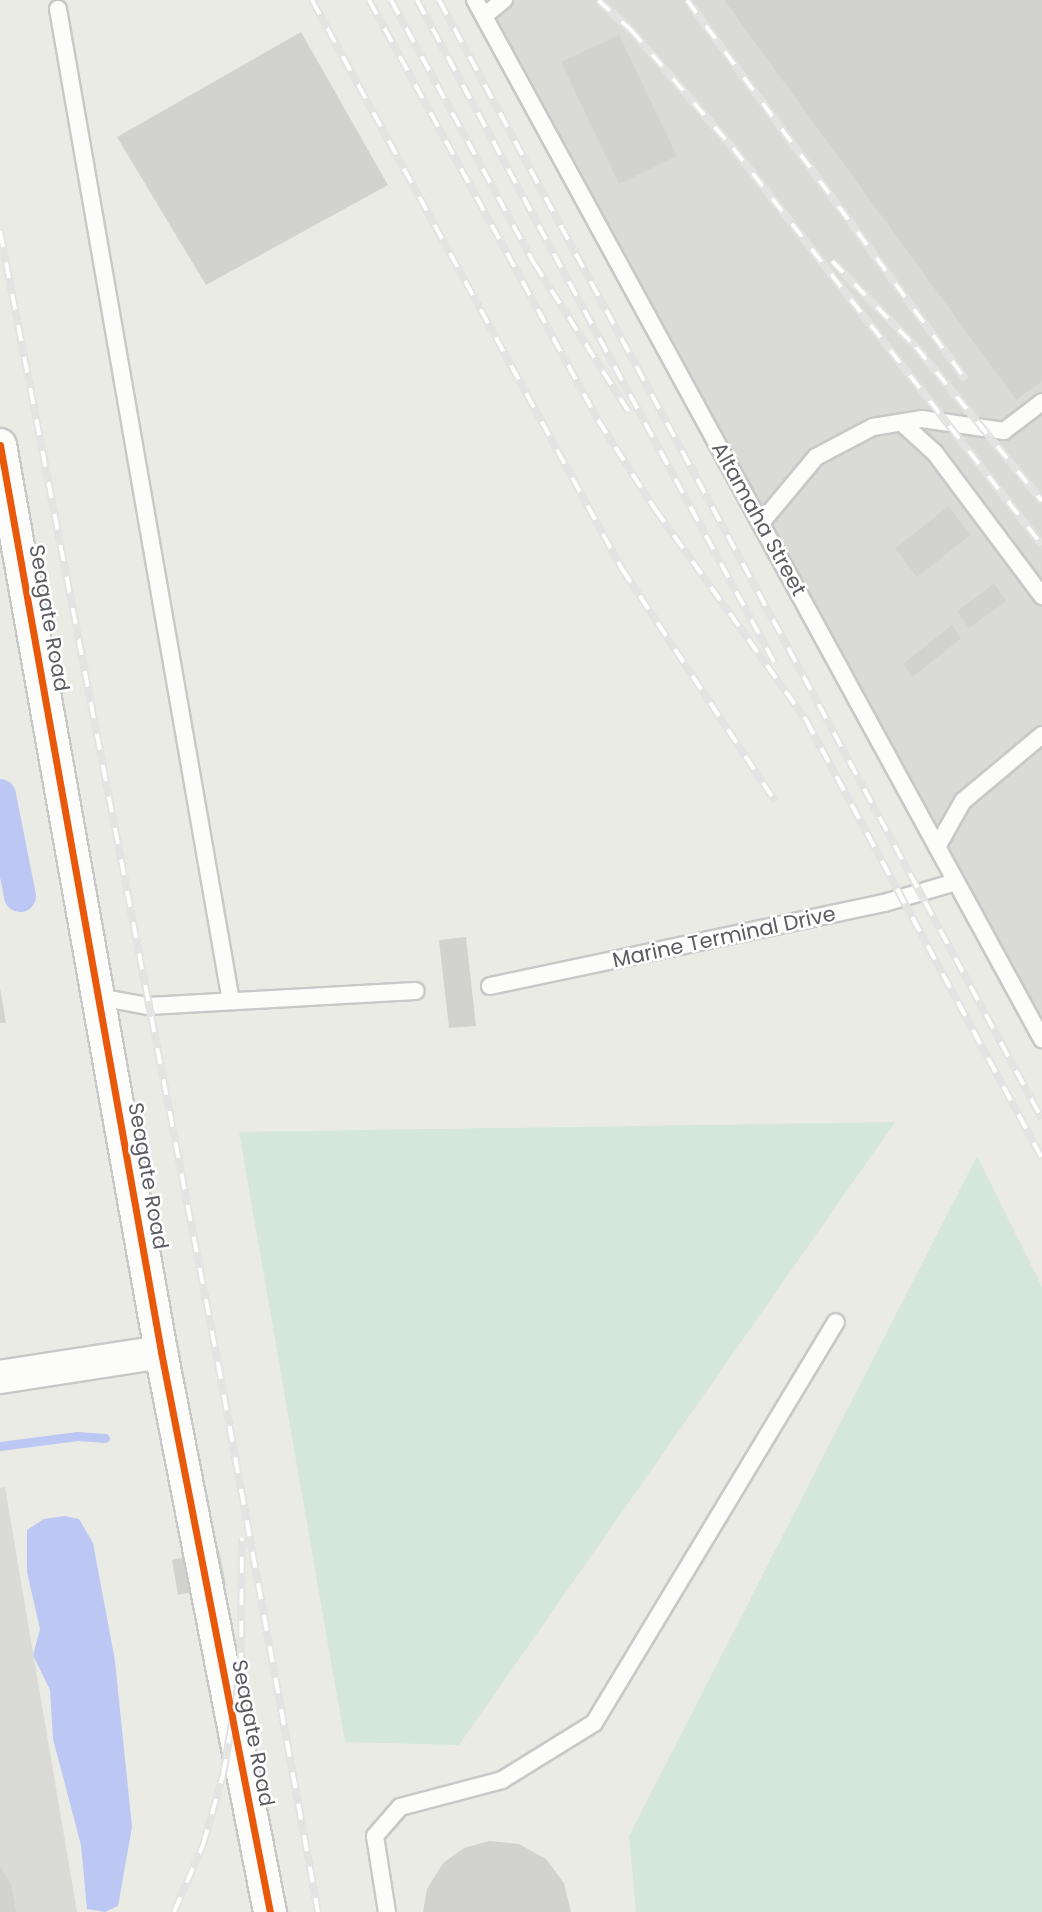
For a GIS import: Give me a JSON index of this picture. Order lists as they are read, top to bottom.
{
  "streets": {
    "street": ["Seagate Road"],
    "lane": ["Altamaha Street", "Marine Terminal Drive"]
  },
  "crossings": [
    ["Altamaha Street", "Marine Terminal Drive"]
  ]
}
